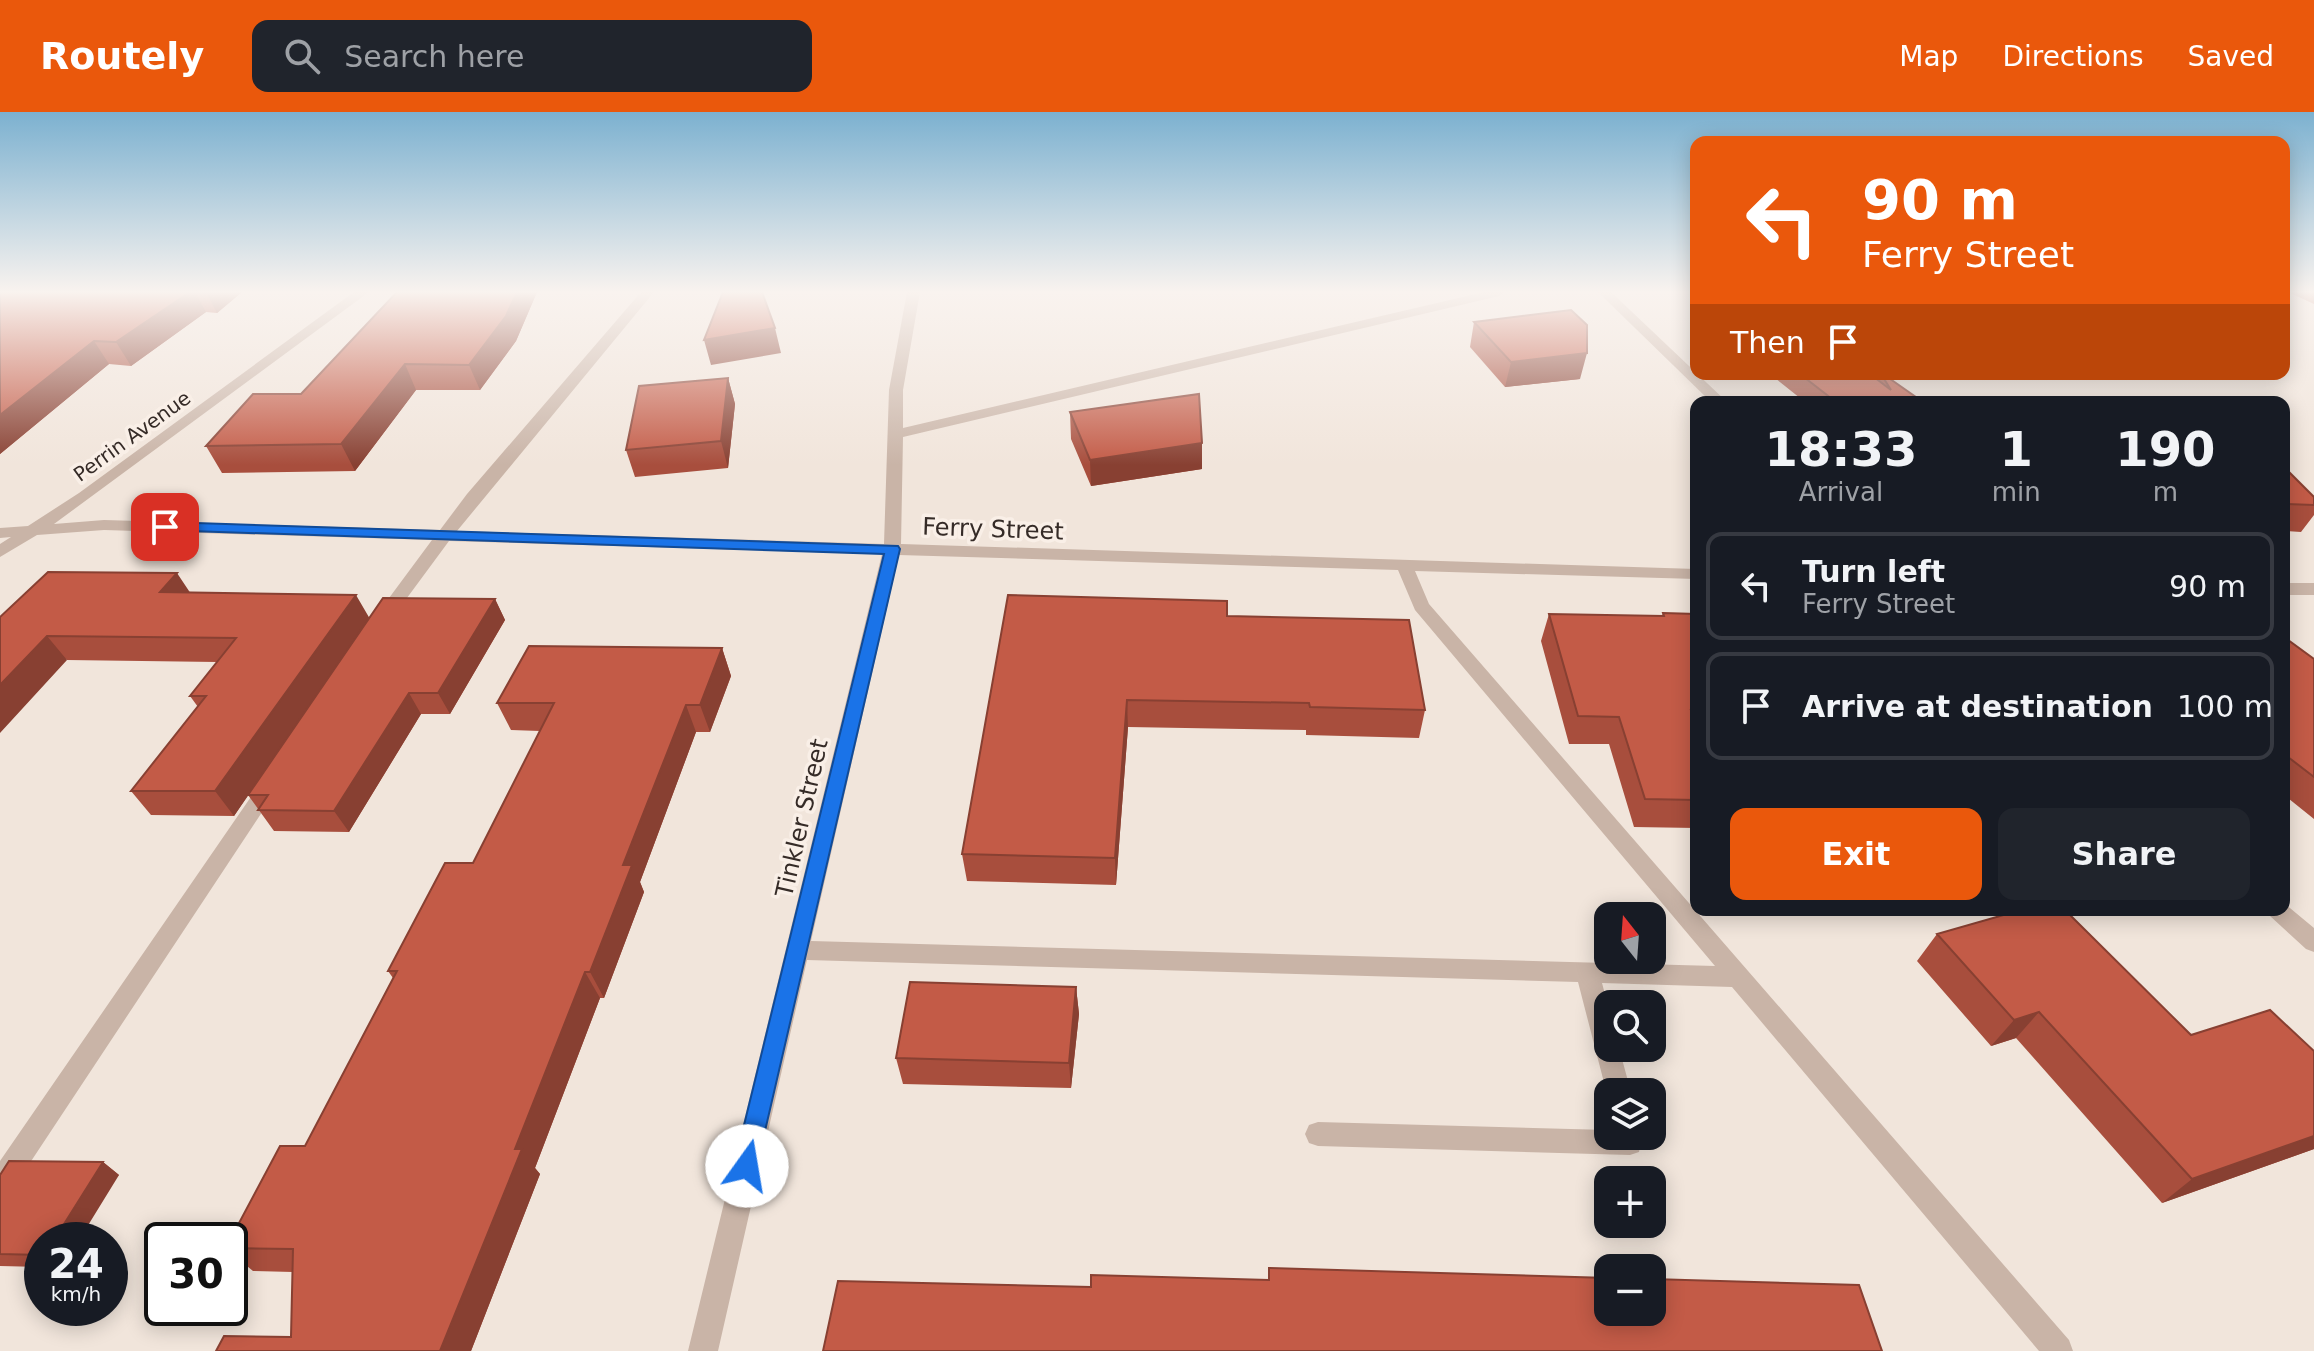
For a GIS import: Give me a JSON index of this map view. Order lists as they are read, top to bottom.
{
  "streets": {
    "street": ["Perrin Avenue", "Ferry Street", "Tinkler Street"]
  },
  "crossings": [
    ["Perrin Avenue", "Ferry Street"],
    ["Ferry Street", "Tinkler Street"]
  ],
  "north": "top",
  "page": {
    "header": "Routely",
    "search": "Search here",
    "nav": ["Map", "Directions", "Saved"],
    "turn": ["90 m", "Ferry Street"],
    "then": "Then",
    "eta": [
      "18:33",
      "Arrival",
      "1",
      "min",
      "190",
      "m"
    ],
    "list": [
      {
        "name": "Turn left",
        "note": "Ferry Street",
        "value": "90 m"
      },
      {
        "name": "Arrive at destination",
        "value": "100 m"
      }
    ],
    "buttons": ["Exit", "Share"],
    "map_buttons": ["+", "−"],
    "speed": "24 km/h",
    "limit": "30"
  }
}
